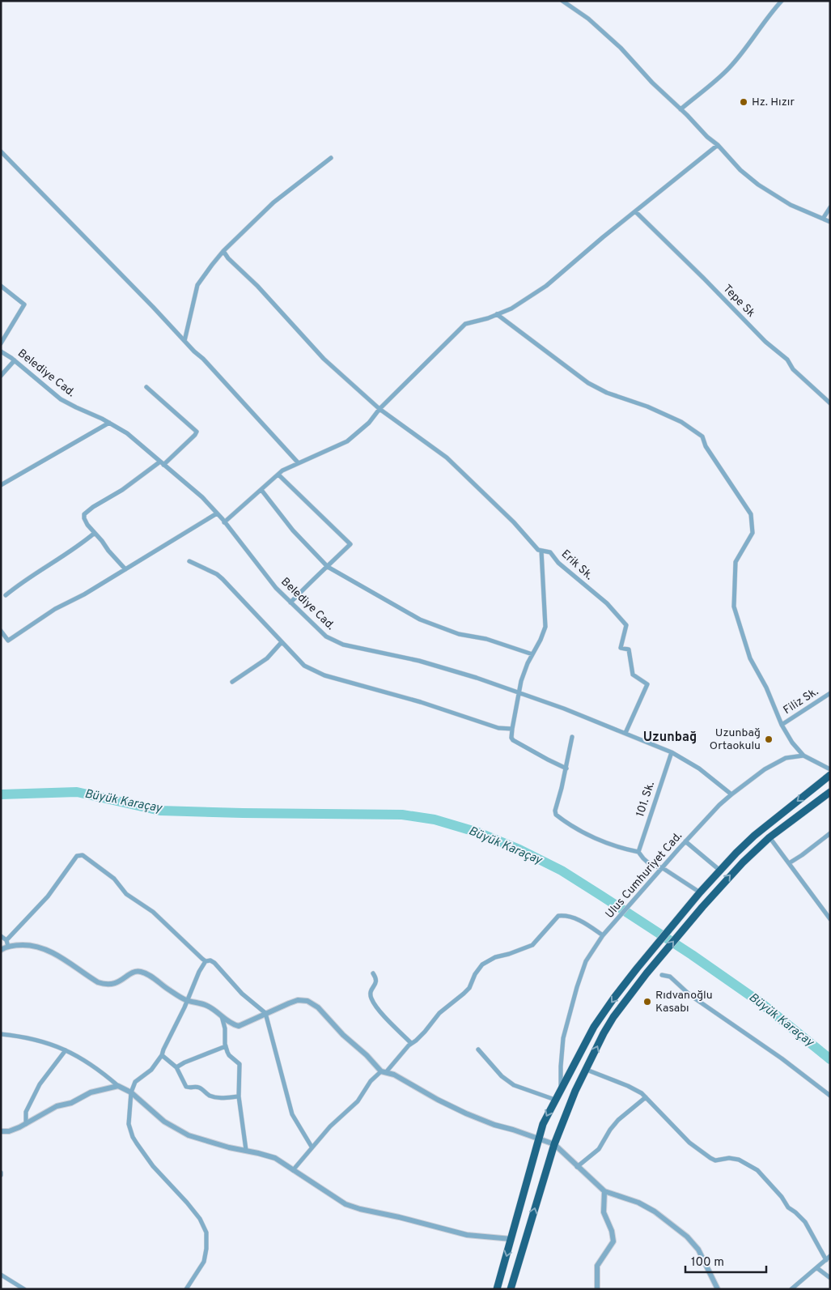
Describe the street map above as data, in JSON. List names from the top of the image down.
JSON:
{
  "streets": {
    "street": [
      "Tepe Sk",
      "Belediye Cad.",
      "Erik Sk.",
      "Filiz Sk.",
      "101. Sk.",
      "Ulus Cumhuriyet Cad."
    ]
  },
  "crossings": [
    ["Belediye Cad.", "Erik Sk."],
    ["Belediye Cad.", "101. Sk."],
    ["Belediye Cad.", "Ulus Cumhuriyet Cad."]
  ],
  "districts": ["Uzunbağ"],
  "water": ["Büyük Karaçay"],
  "places": ["Hz. Hızır", "Uzunbağ Ortaokulu", "Rıdvanoğlu Kasabı"],
  "scale_bar": "100 m"
}
